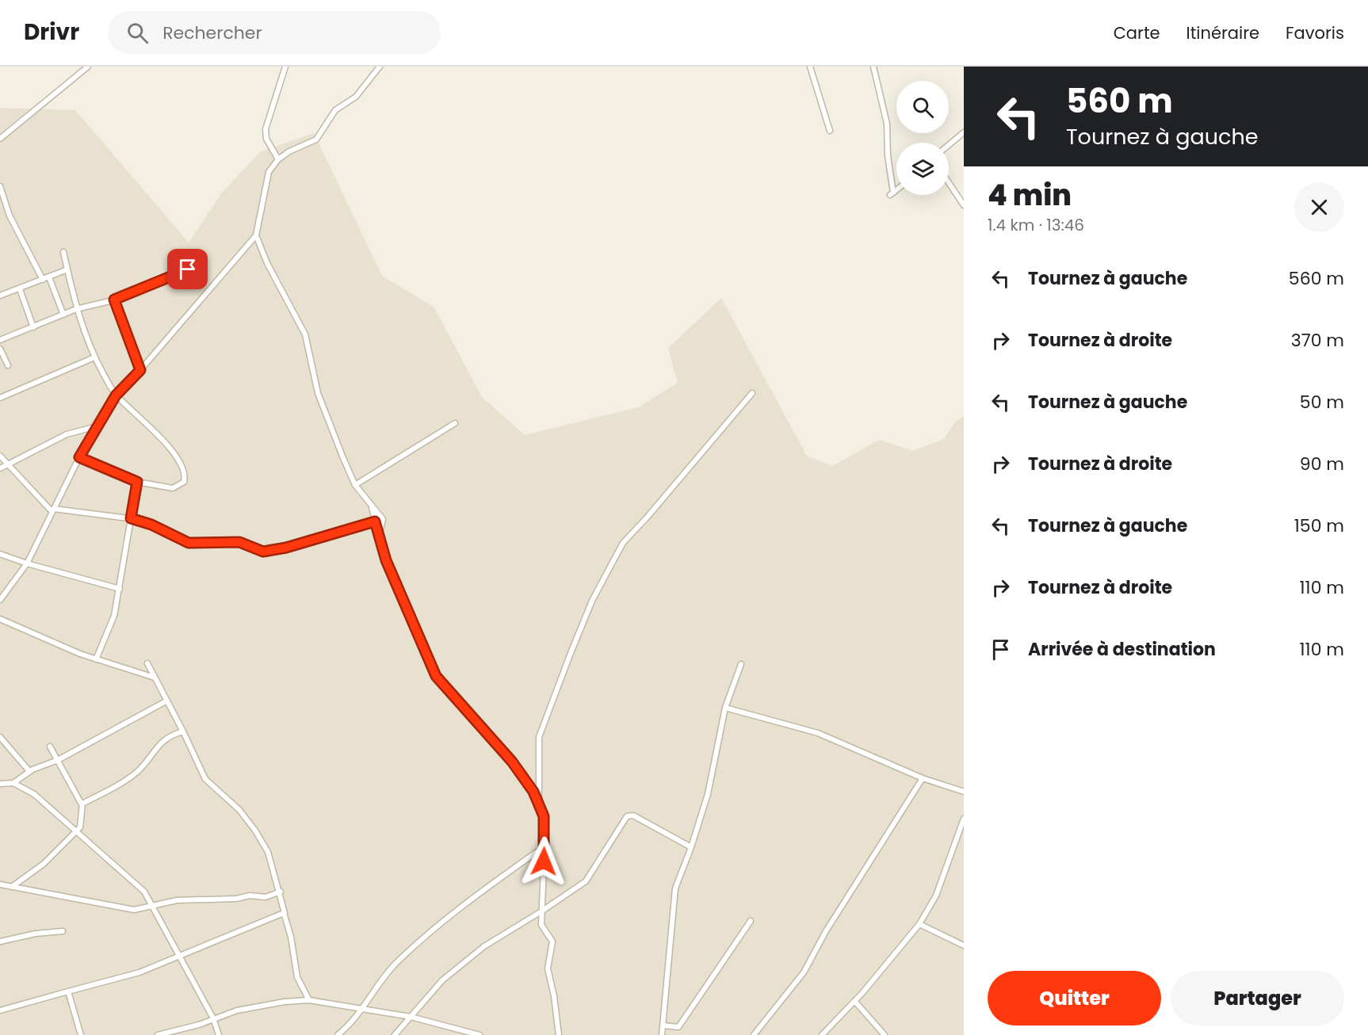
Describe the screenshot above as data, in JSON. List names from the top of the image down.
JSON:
{
  "page": {
    "header": "Drivr",
    "search": "Rechercher",
    "nav": ["Carte", "Itinéraire", "Favoris"],
    "turn": ["560 m", "Tournez à gauche"],
    "heading": ["4 min", "1.4 km · 13:46"],
    "list": [
      {
        "name": "Tournez à gauche",
        "value": "560 m"
      },
      {
        "name": "Tournez à droite",
        "value": "370 m"
      },
      {
        "name": "Tournez à gauche",
        "value": "50 m"
      },
      {
        "name": "Tournez à droite",
        "value": "90 m"
      },
      {
        "name": "Tournez à gauche",
        "value": "150 m"
      },
      {
        "name": "Tournez à droite",
        "value": "110 m"
      },
      {
        "name": "Arrivée à destination",
        "value": "110 m"
      }
    ],
    "buttons": ["Quitter", "Partager"]
  }
}
